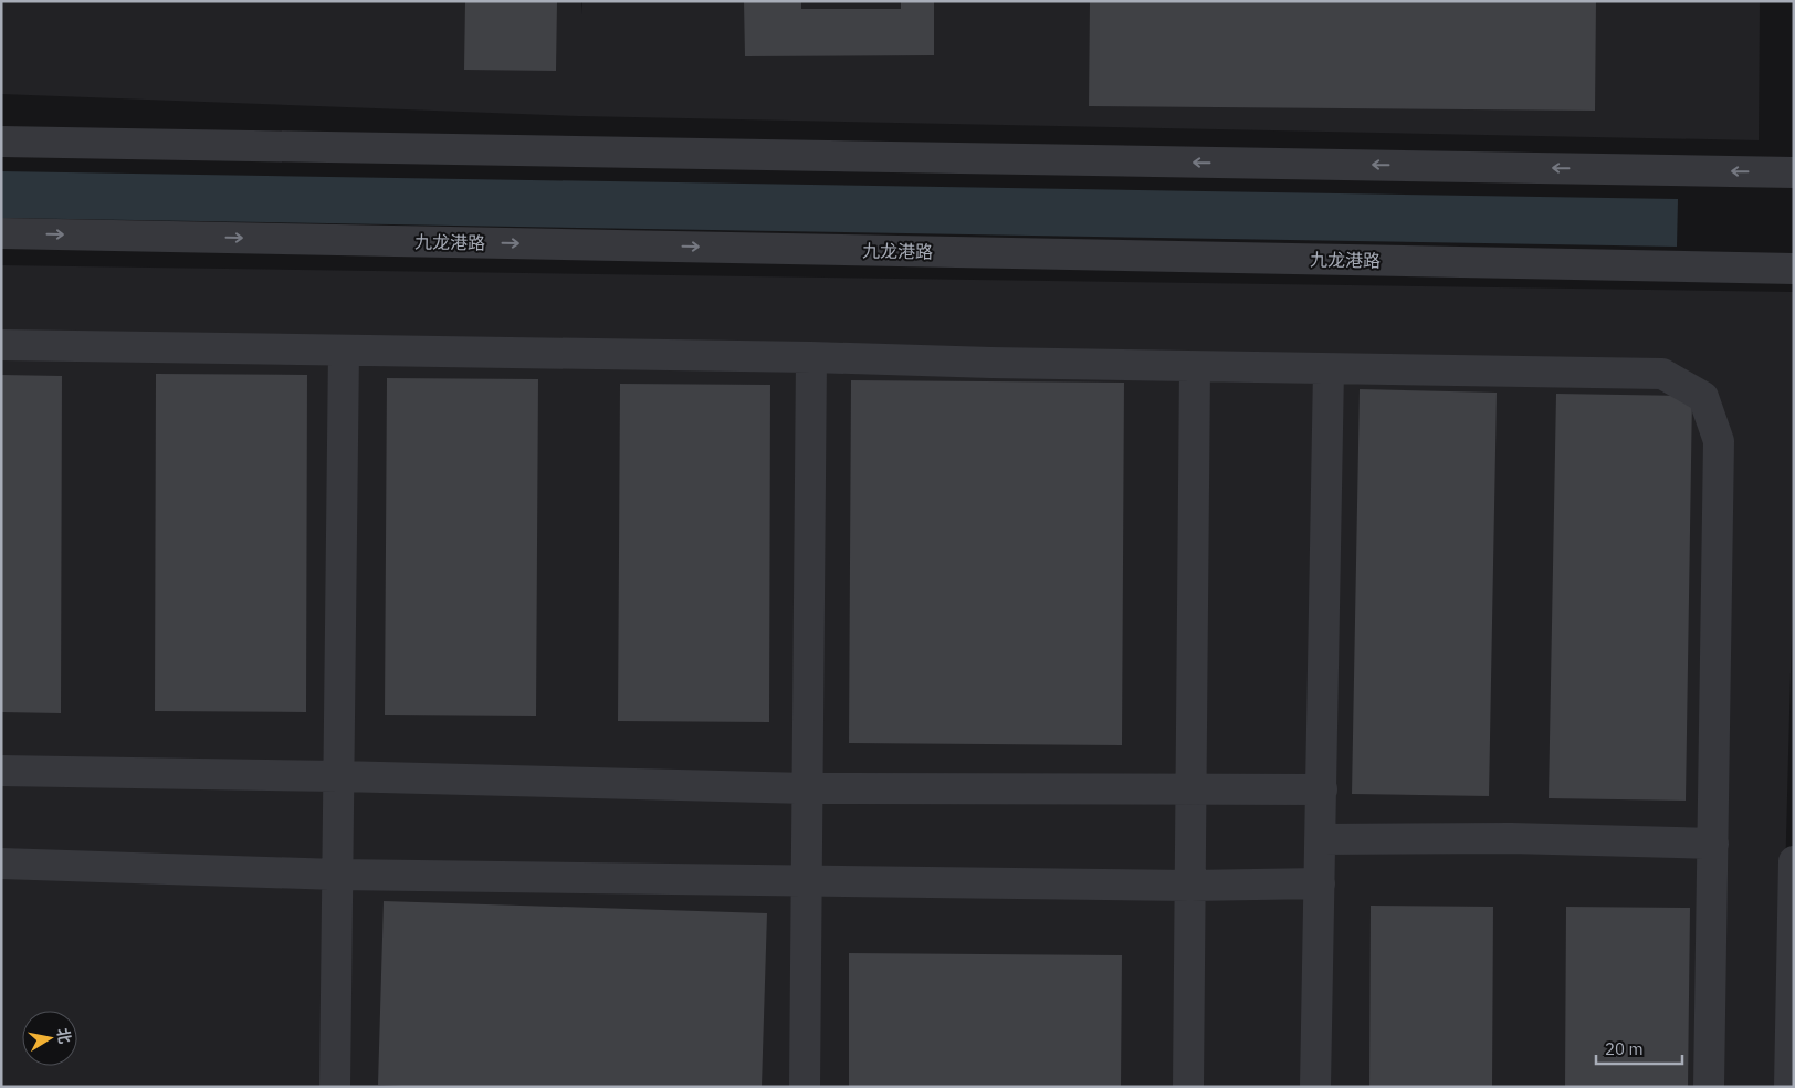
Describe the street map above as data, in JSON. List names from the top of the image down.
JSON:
{
  "streets": {
    "street": ["九龙港路"]
  },
  "scale_bar": "20 m",
  "north": "right"
}
